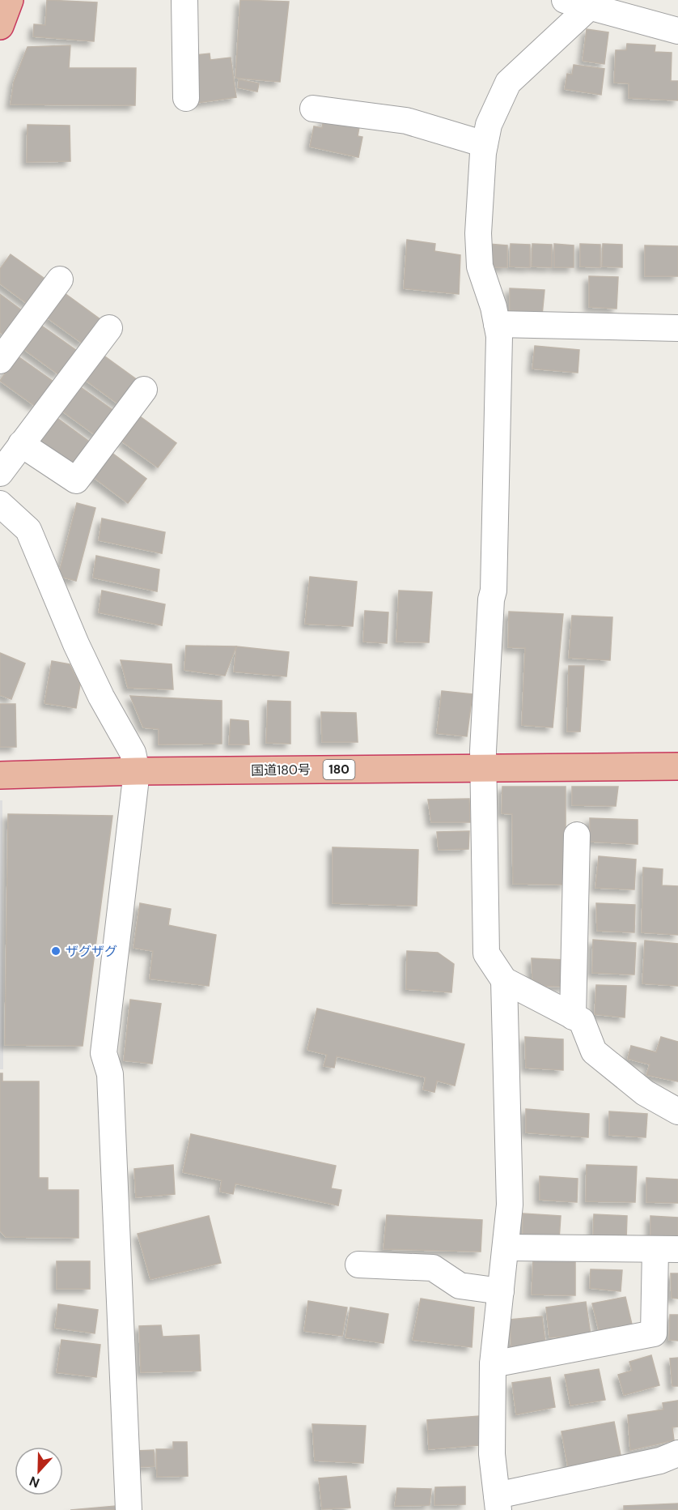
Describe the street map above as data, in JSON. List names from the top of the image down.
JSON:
{
  "streets": {
    "highway": ["国道180号", "180"]
  },
  "places": ["ザグザグ"],
  "north": "bottom"
}
